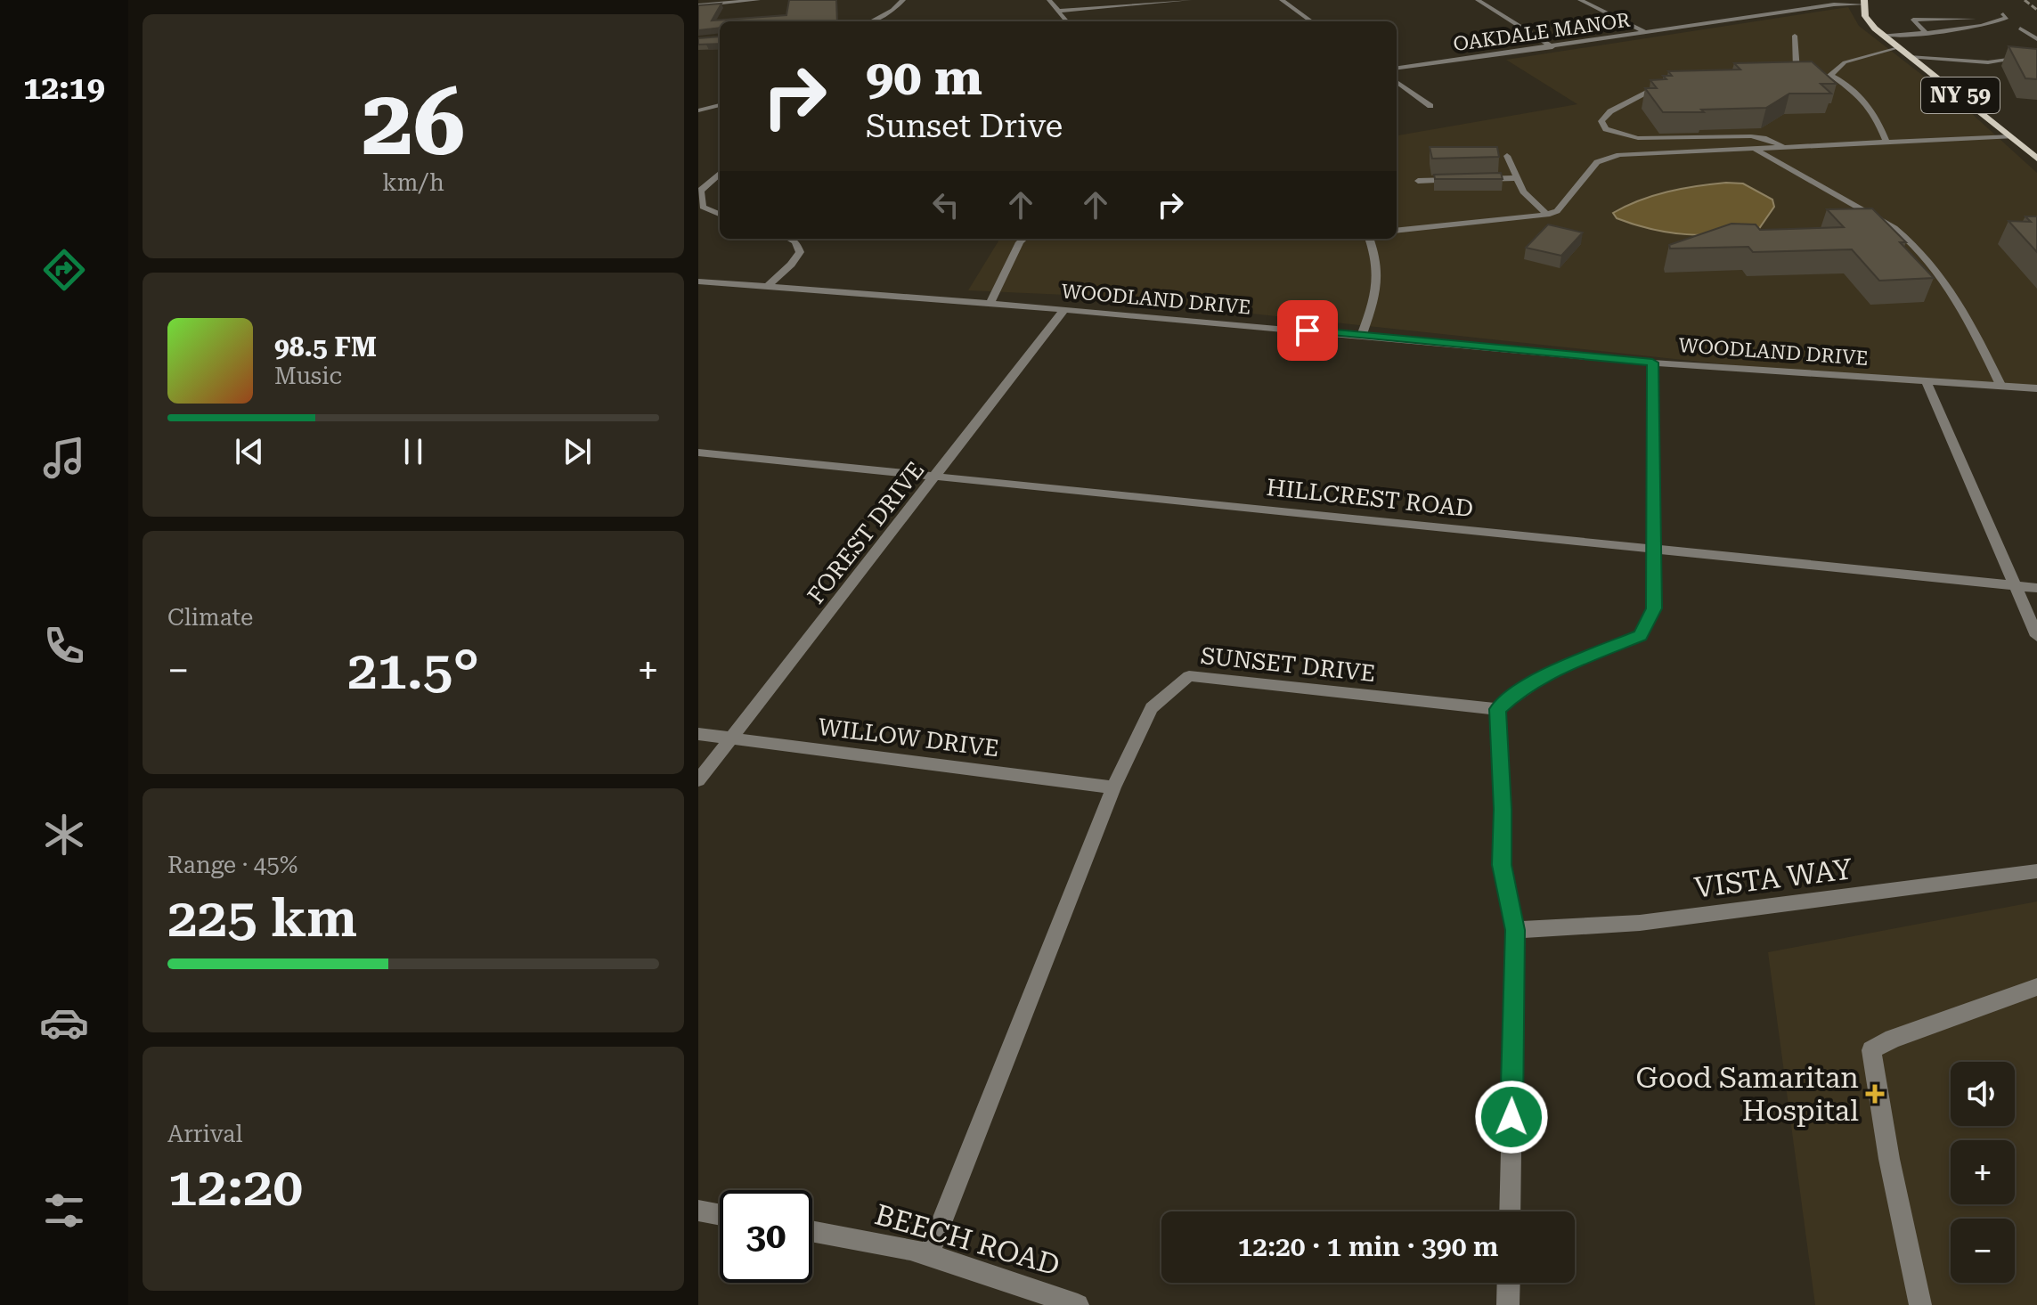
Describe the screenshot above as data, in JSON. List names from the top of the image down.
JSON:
{
  "streets": {
    "main road": ["NY 59"],
    "street": [
      "OAKDALE MANOR",
      "WOODLAND DRIVE",
      "HILLCREST ROAD",
      "FOREST DRIVE",
      "SUNSET DRIVE",
      "WILLOW DRIVE",
      "VISTA WAY",
      "BEECH ROAD"
    ]
  },
  "crossings": [
    ["OAKDALE MANOR", "NY 59"],
    ["WOODLAND DRIVE", "FOREST DRIVE"],
    ["HILLCREST ROAD", "FOREST DRIVE"],
    ["FOREST DRIVE", "WILLOW DRIVE"],
    ["SUNSET DRIVE", "WILLOW DRIVE"],
    ["SUNSET DRIVE", "BEECH ROAD"]
  ],
  "places": {
    "health": ["Good Samaritan Hospital"]
  },
  "page": {
    "tabs": "12:19",
    "tile": [
      ["26", "km/h"],
      "Climate",
      ["Range · 45%", "225 km"],
      ["Arrival", "12:20"]
    ],
    "turn": ["90 m", "Sunset Drive"],
    "song": ["98.5 FM", "Music"],
    "heat": ["−", "21.5°", "+"],
    "map_buttons": ["+", "−"],
    "limit": "30",
    "trip": "12:20 · 1 min · 390 m"
  }
}
